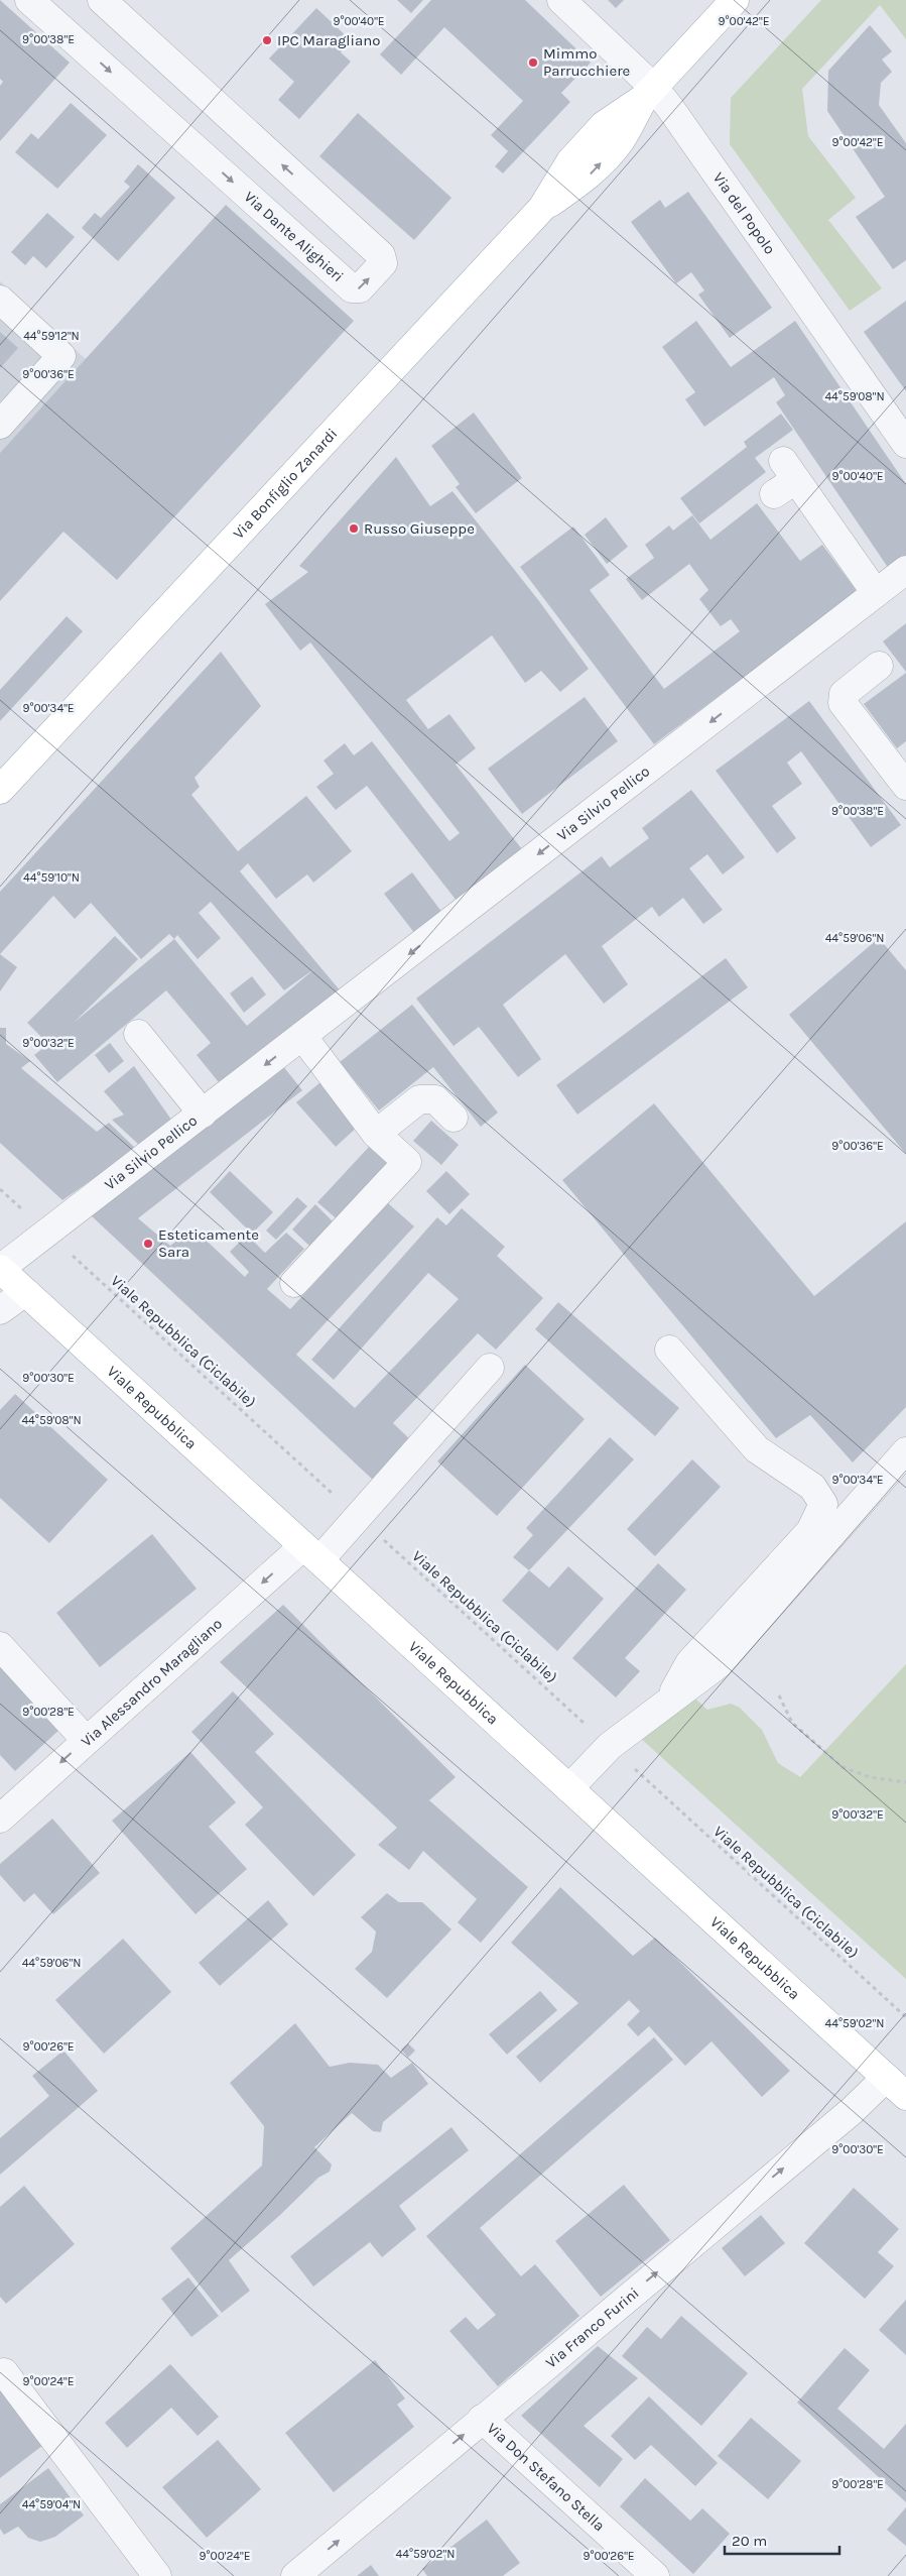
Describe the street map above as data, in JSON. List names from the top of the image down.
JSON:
{
  "streets": {
    "main road": ["Via Bonfiglio Zanardi", "Viale Repubblica"],
    "street": [
      "Via del Popolo",
      "Via Dante Alighieri",
      "Via Silvio Pellico",
      "Via Alessandro Maragliano",
      "Via Franco Furini",
      "Via Don Stefano Stella"
    ],
    "path": ["Viale Repubblica (Ciclabile)"]
  },
  "crossings": [
    ["Via del Popolo", "Via Bonfiglio Zanardi"],
    ["Via Silvio Pellico", "Viale Repubblica (Ciclabile)"],
    ["Via Silvio Pellico", "Viale Repubblica"],
    ["Viale Repubblica (Ciclabile)", "Via Alessandro Maragliano"],
    ["Viale Repubblica", "Via Alessandro Maragliano"],
    ["Viale Repubblica", "Via Franco Furini"],
    ["Via Franco Furini", "Via Don Stefano Stella"]
  ],
  "one_way": ["Via Silvio Pellico", "Via Alessandro Maragliano", "Via Franco Furini"],
  "places": [
    "IPC Maragliano",
    "Mimmo Parrucchiere",
    "Russo Giuseppe",
    "Esteticamente Sara"
  ],
  "scale_bar": "20 m",
  "coordinates": [
    "9°00'40\"E",
    "9°00'42\"E",
    "9°00'38\"E",
    "44°59'12\"N",
    "9°00'36\"E",
    "44°59'08\"N",
    "9°00'34\"E",
    "44°59'10\"N",
    "44°59'06\"N",
    "9°00'32\"E",
    "9°00'30\"E",
    "9°00'28\"E",
    "44°59'02\"N",
    "9°00'26\"E",
    "9°00'24\"E",
    "44°59'04\"N"
  ]
}
